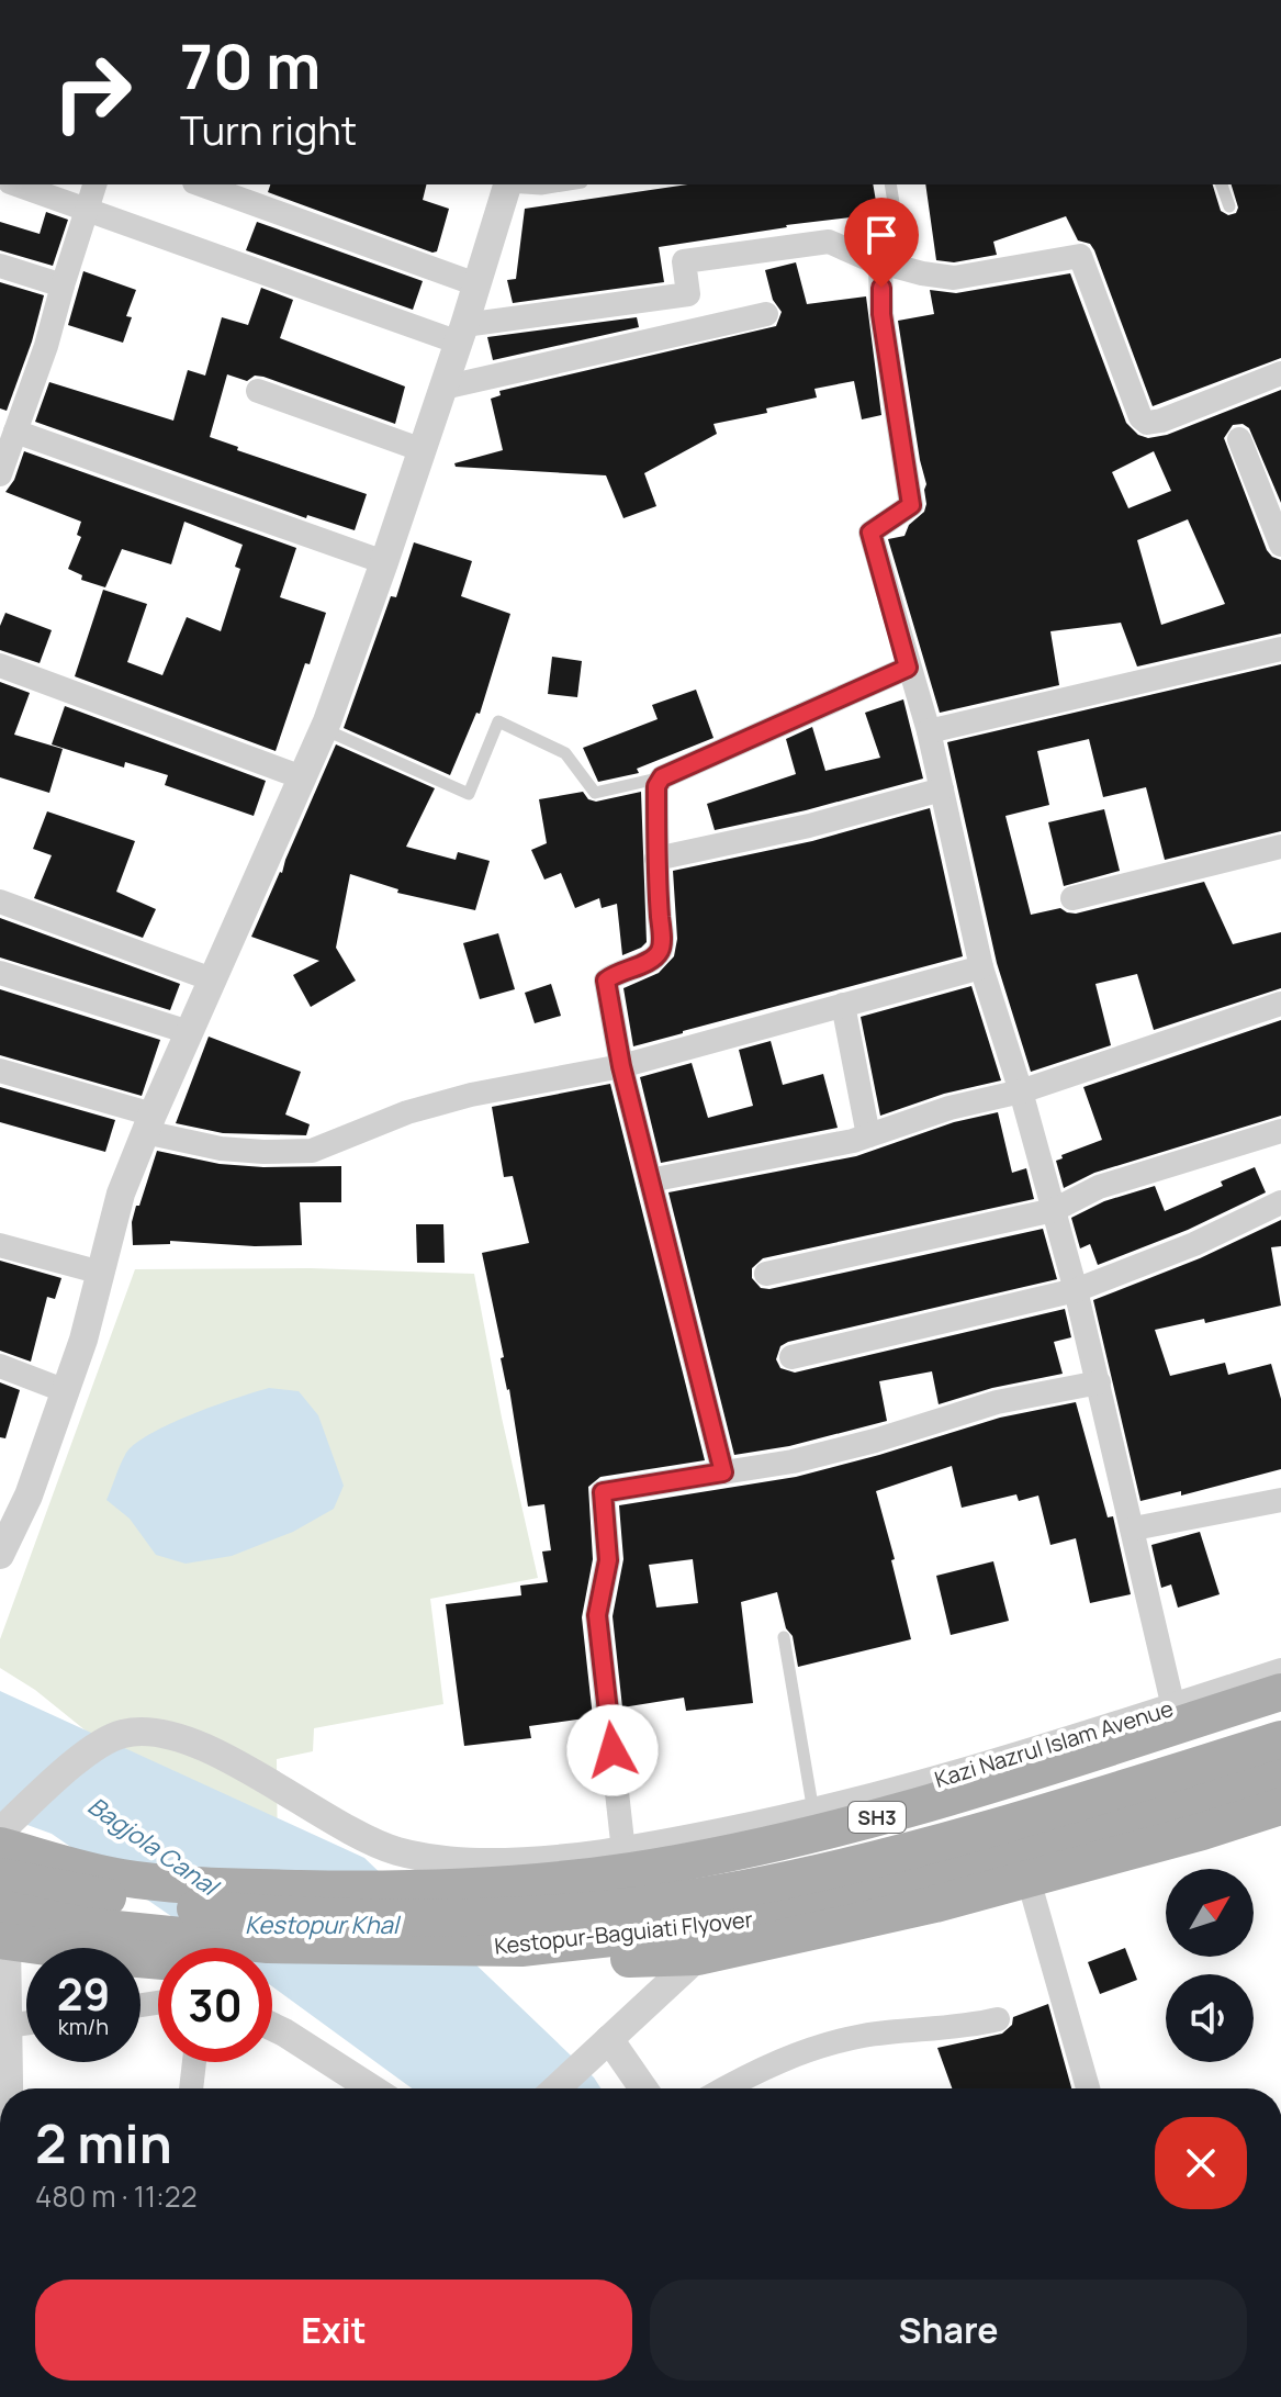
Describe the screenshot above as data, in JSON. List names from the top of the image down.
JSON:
{
  "streets": {
    "main road": ["Kazi Nazrul Islam Avenue", "SH3", "Kestopur-Baguiati Flyover"]
  },
  "water": ["Bagjola Canal", "Kestopur Khal"],
  "north": "top right",
  "page": {
    "turn": ["70 m", "Turn right"],
    "speed": "29 km/h",
    "limit": "30",
    "heading": ["2 min", "480 m · 11:22"],
    "buttons": ["Exit", "Share"]
  }
}
